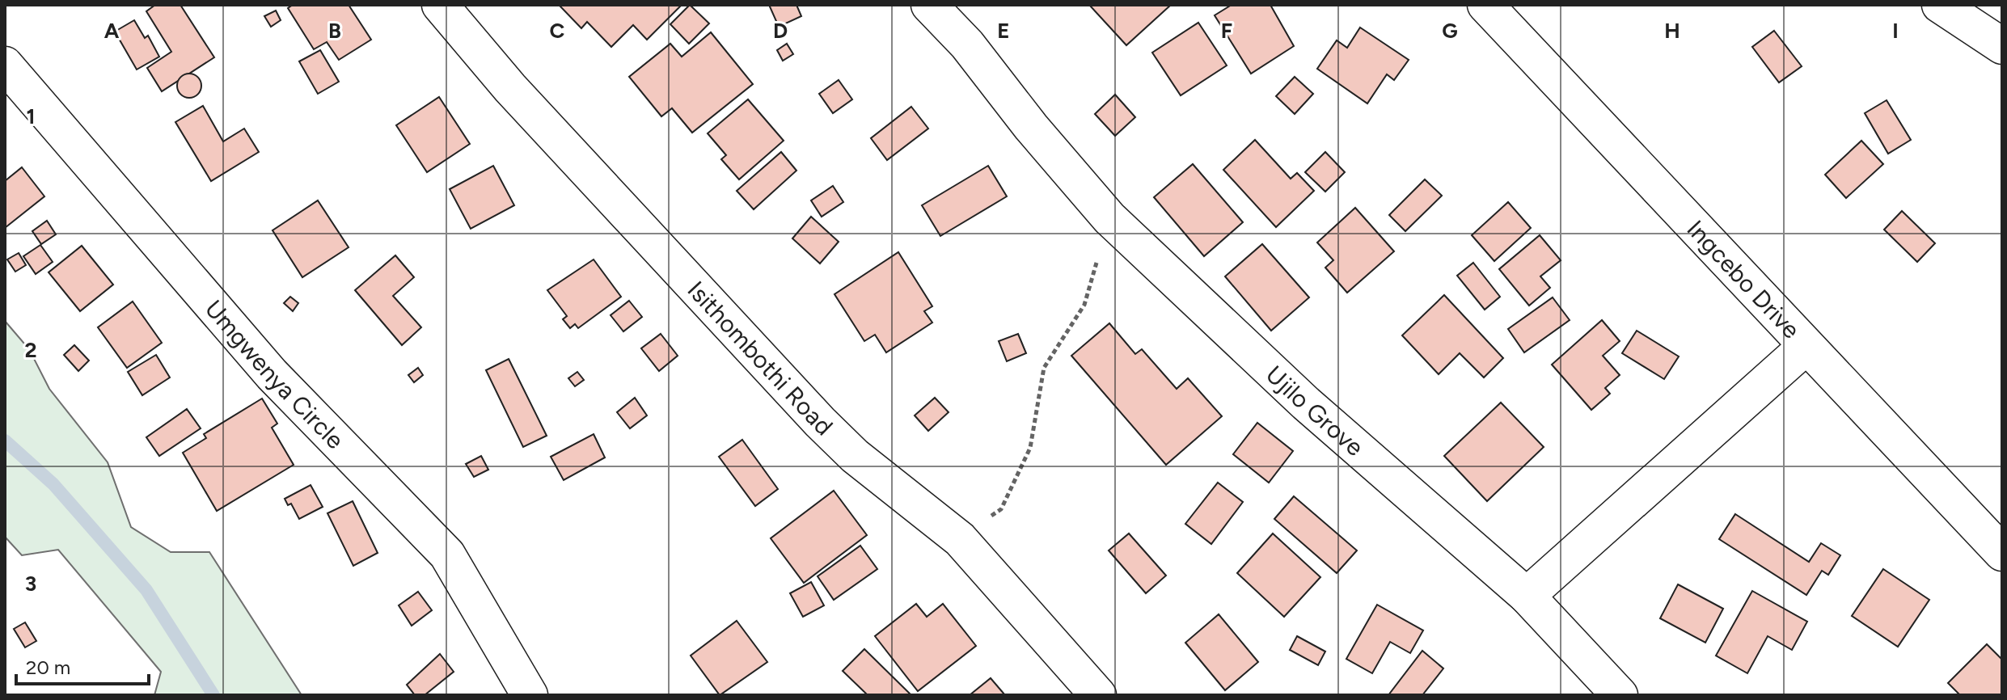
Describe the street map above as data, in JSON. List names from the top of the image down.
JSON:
{
  "streets": {
    "street": [
      "Ingcebo Drive",
      "Isithombothi Road",
      "Umgwenya Circle",
      "Ujilo Grove"
    ]
  },
  "scale_bar": "20 m",
  "grid": {
    "columns": [
      "A",
      "B",
      "C",
      "D",
      "E",
      "F",
      "G",
      "H",
      "I"
    ],
    "rows": ["1", "2", "3"]
  }
}
